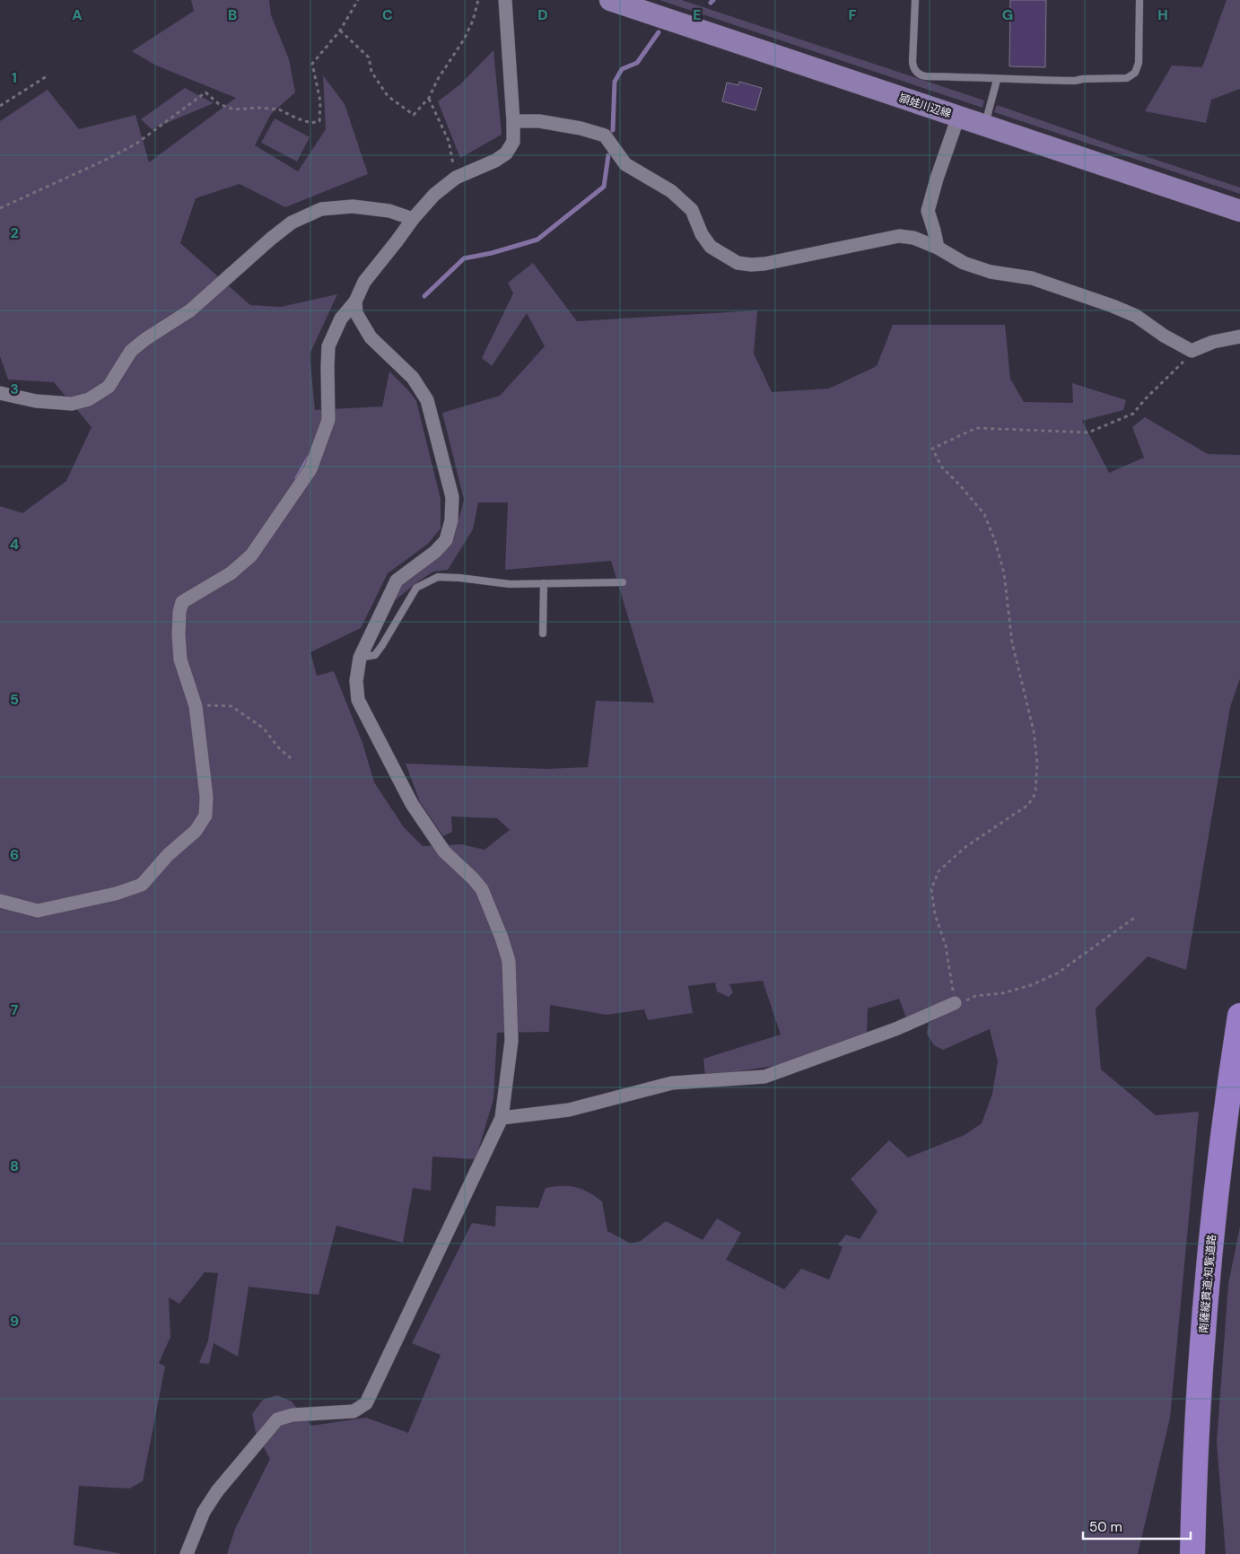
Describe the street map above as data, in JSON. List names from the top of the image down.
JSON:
{
  "streets": {
    "highway": ["南薩縦貫道;知覧道路"],
    "main road": ["頴娃川辺線"]
  },
  "scale_bar": "50 m",
  "grid": {
    "columns": [
      "A",
      "B",
      "C",
      "D",
      "E",
      "F",
      "G",
      "H"
    ],
    "rows": [
      "1",
      "2",
      "3",
      "4",
      "5",
      "6",
      "7",
      "8",
      "9"
    ]
  }
}
